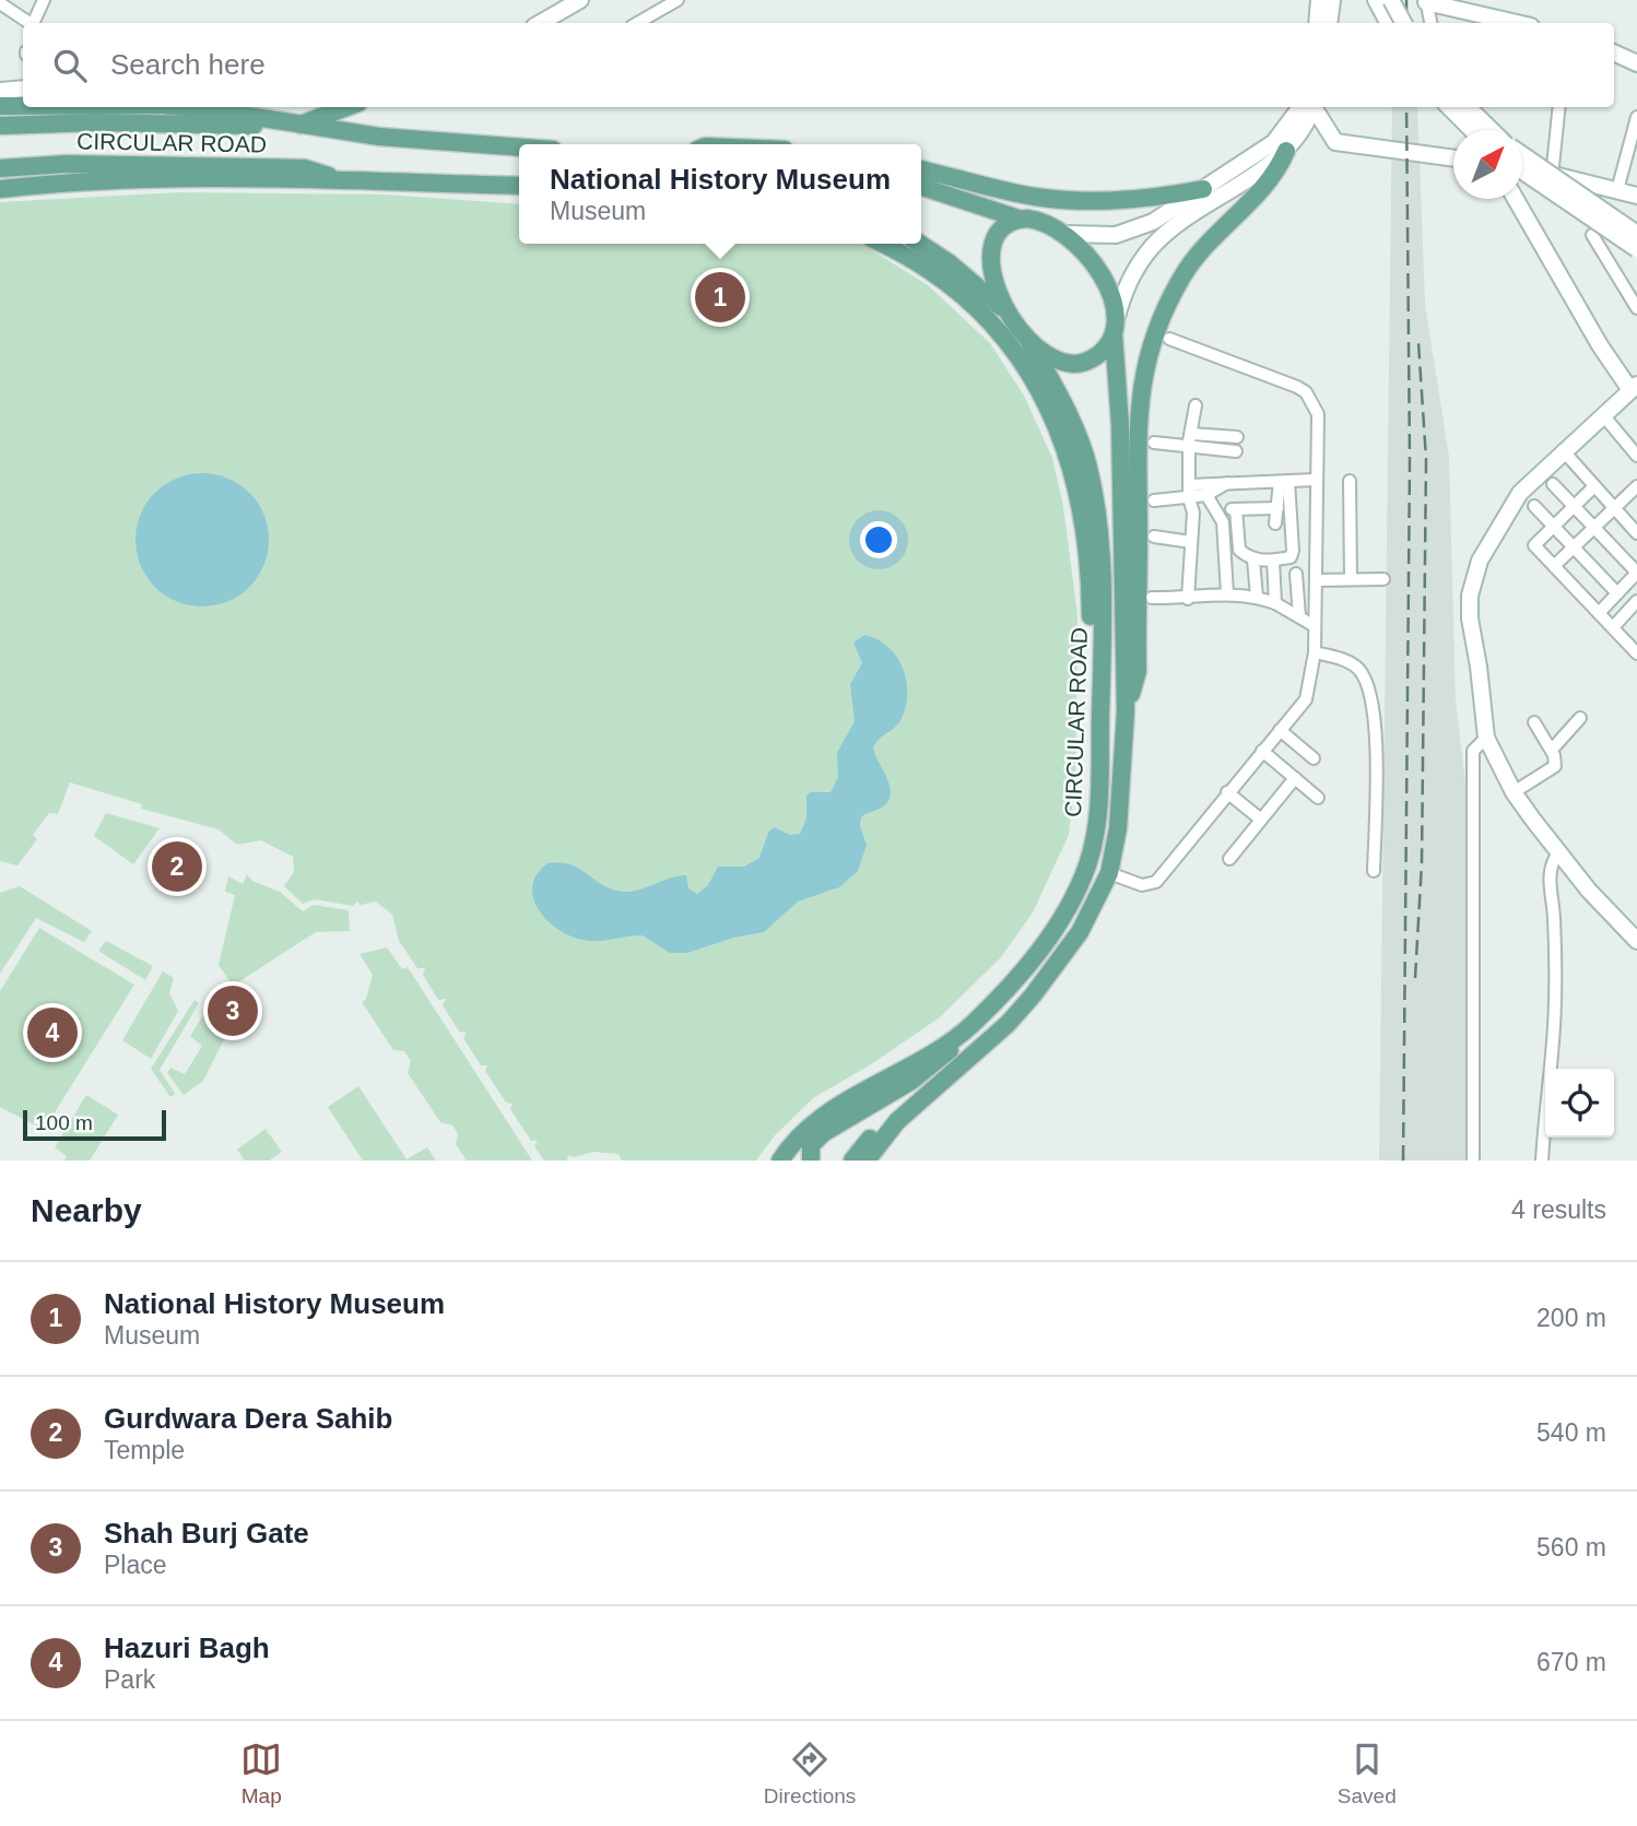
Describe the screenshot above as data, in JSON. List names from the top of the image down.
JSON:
{
  "streets": {
    "main road": ["CIRCULAR ROAD"]
  },
  "scale_bar": "100 m",
  "north": "top right",
  "page": {
    "search": "Search here",
    "popup": ["National History Museum", "Museum"],
    "pins": [
      "1",
      "2",
      "3",
      "4"
    ],
    "scale": "100 m",
    "heading": ["Nearby", "4 results"],
    "list": [
      {
        "mark": "1",
        "name": "National History Museum",
        "note": "Museum",
        "value": "200 m"
      },
      {
        "mark": "2",
        "name": "Gurdwara Dera Sahib",
        "note": "Temple",
        "value": "540 m"
      },
      {
        "mark": "3",
        "name": "Shah Burj Gate",
        "note": "Place",
        "value": "560 m"
      },
      {
        "mark": "4",
        "name": "Hazuri Bagh",
        "note": "Park",
        "value": "670 m"
      }
    ],
    "nav": ["Map", "Directions", "Saved"]
  }
}
